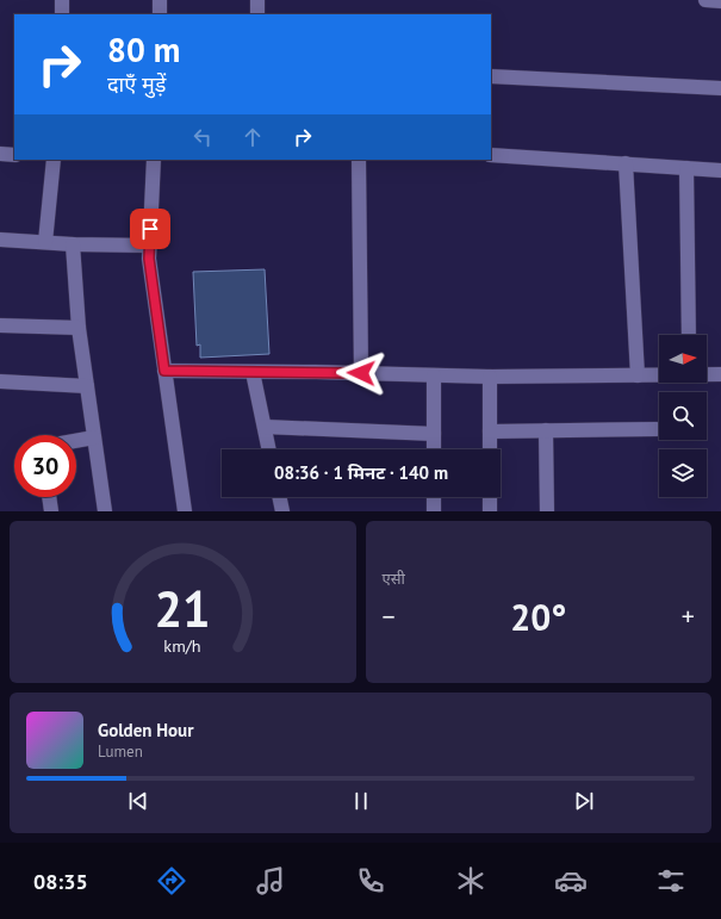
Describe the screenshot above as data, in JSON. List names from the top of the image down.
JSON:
{
  "north": "right",
  "page": {
    "turn": ["80 m", "दाएँ मुड़ें"],
    "limit": "30",
    "trip": "08:36 · 1 मिनट · 140 m",
    "tile": "एसी",
    "heat": ["−", "20°", "+"],
    "song": ["Golden Hour", "Lumen"],
    "tabs": "08:35",
    "gauge": ["21", "km/h"]
  }
}
